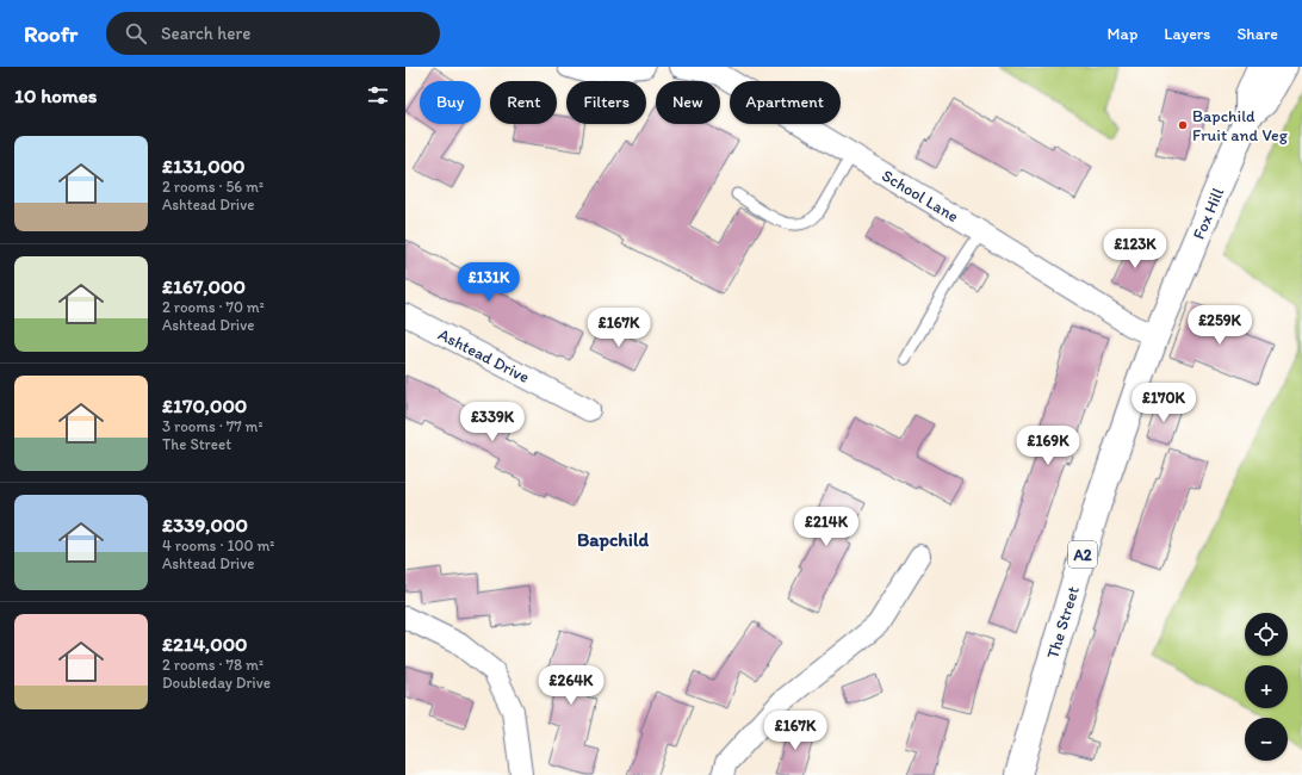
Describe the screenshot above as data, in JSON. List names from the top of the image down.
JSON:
{
  "streets": {
    "main road": ["Fox Hill", "A2", "The Street"],
    "street": ["School Lane", "Ashtead Drive"]
  },
  "crossings": [
    ["School Lane", "Fox Hill"],
    ["School Lane", "The Street"],
    ["Fox Hill", "The Street"]
  ],
  "districts": ["Bapchild"],
  "places": ["Bapchild Fruit and Veg"],
  "page": {
    "header": "Roofr",
    "search": "Search here",
    "nav": ["Map", "Layers", "Share"],
    "heading": "10 homes",
    "chip": [
      "Buy",
      "Rent",
      "Filters",
      "New",
      "Apartment"
    ],
    "list": [
      {
        "name": "£131,000",
        "note": "2 rooms · 56 m² · Ashtead Drive"
      },
      {
        "name": "£167,000",
        "note": "2 rooms · 70 m² · Ashtead Drive"
      },
      {
        "name": "£170,000",
        "note": "3 rooms · 77 m² · The Street"
      },
      {
        "name": "£339,000",
        "note": "4 rooms · 100 m² · Ashtead Drive"
      },
      {
        "name": "£214,000",
        "note": "2 rooms · 78 m² · Doubleday Drive"
      }
    ],
    "price": [
      "£123K",
      "£131K",
      "£259K",
      "£167K",
      "£170K",
      "£339K",
      "£169K",
      "£214K",
      "£264K",
      "£167K"
    ],
    "map_buttons": ["+", "−"]
  }
}
